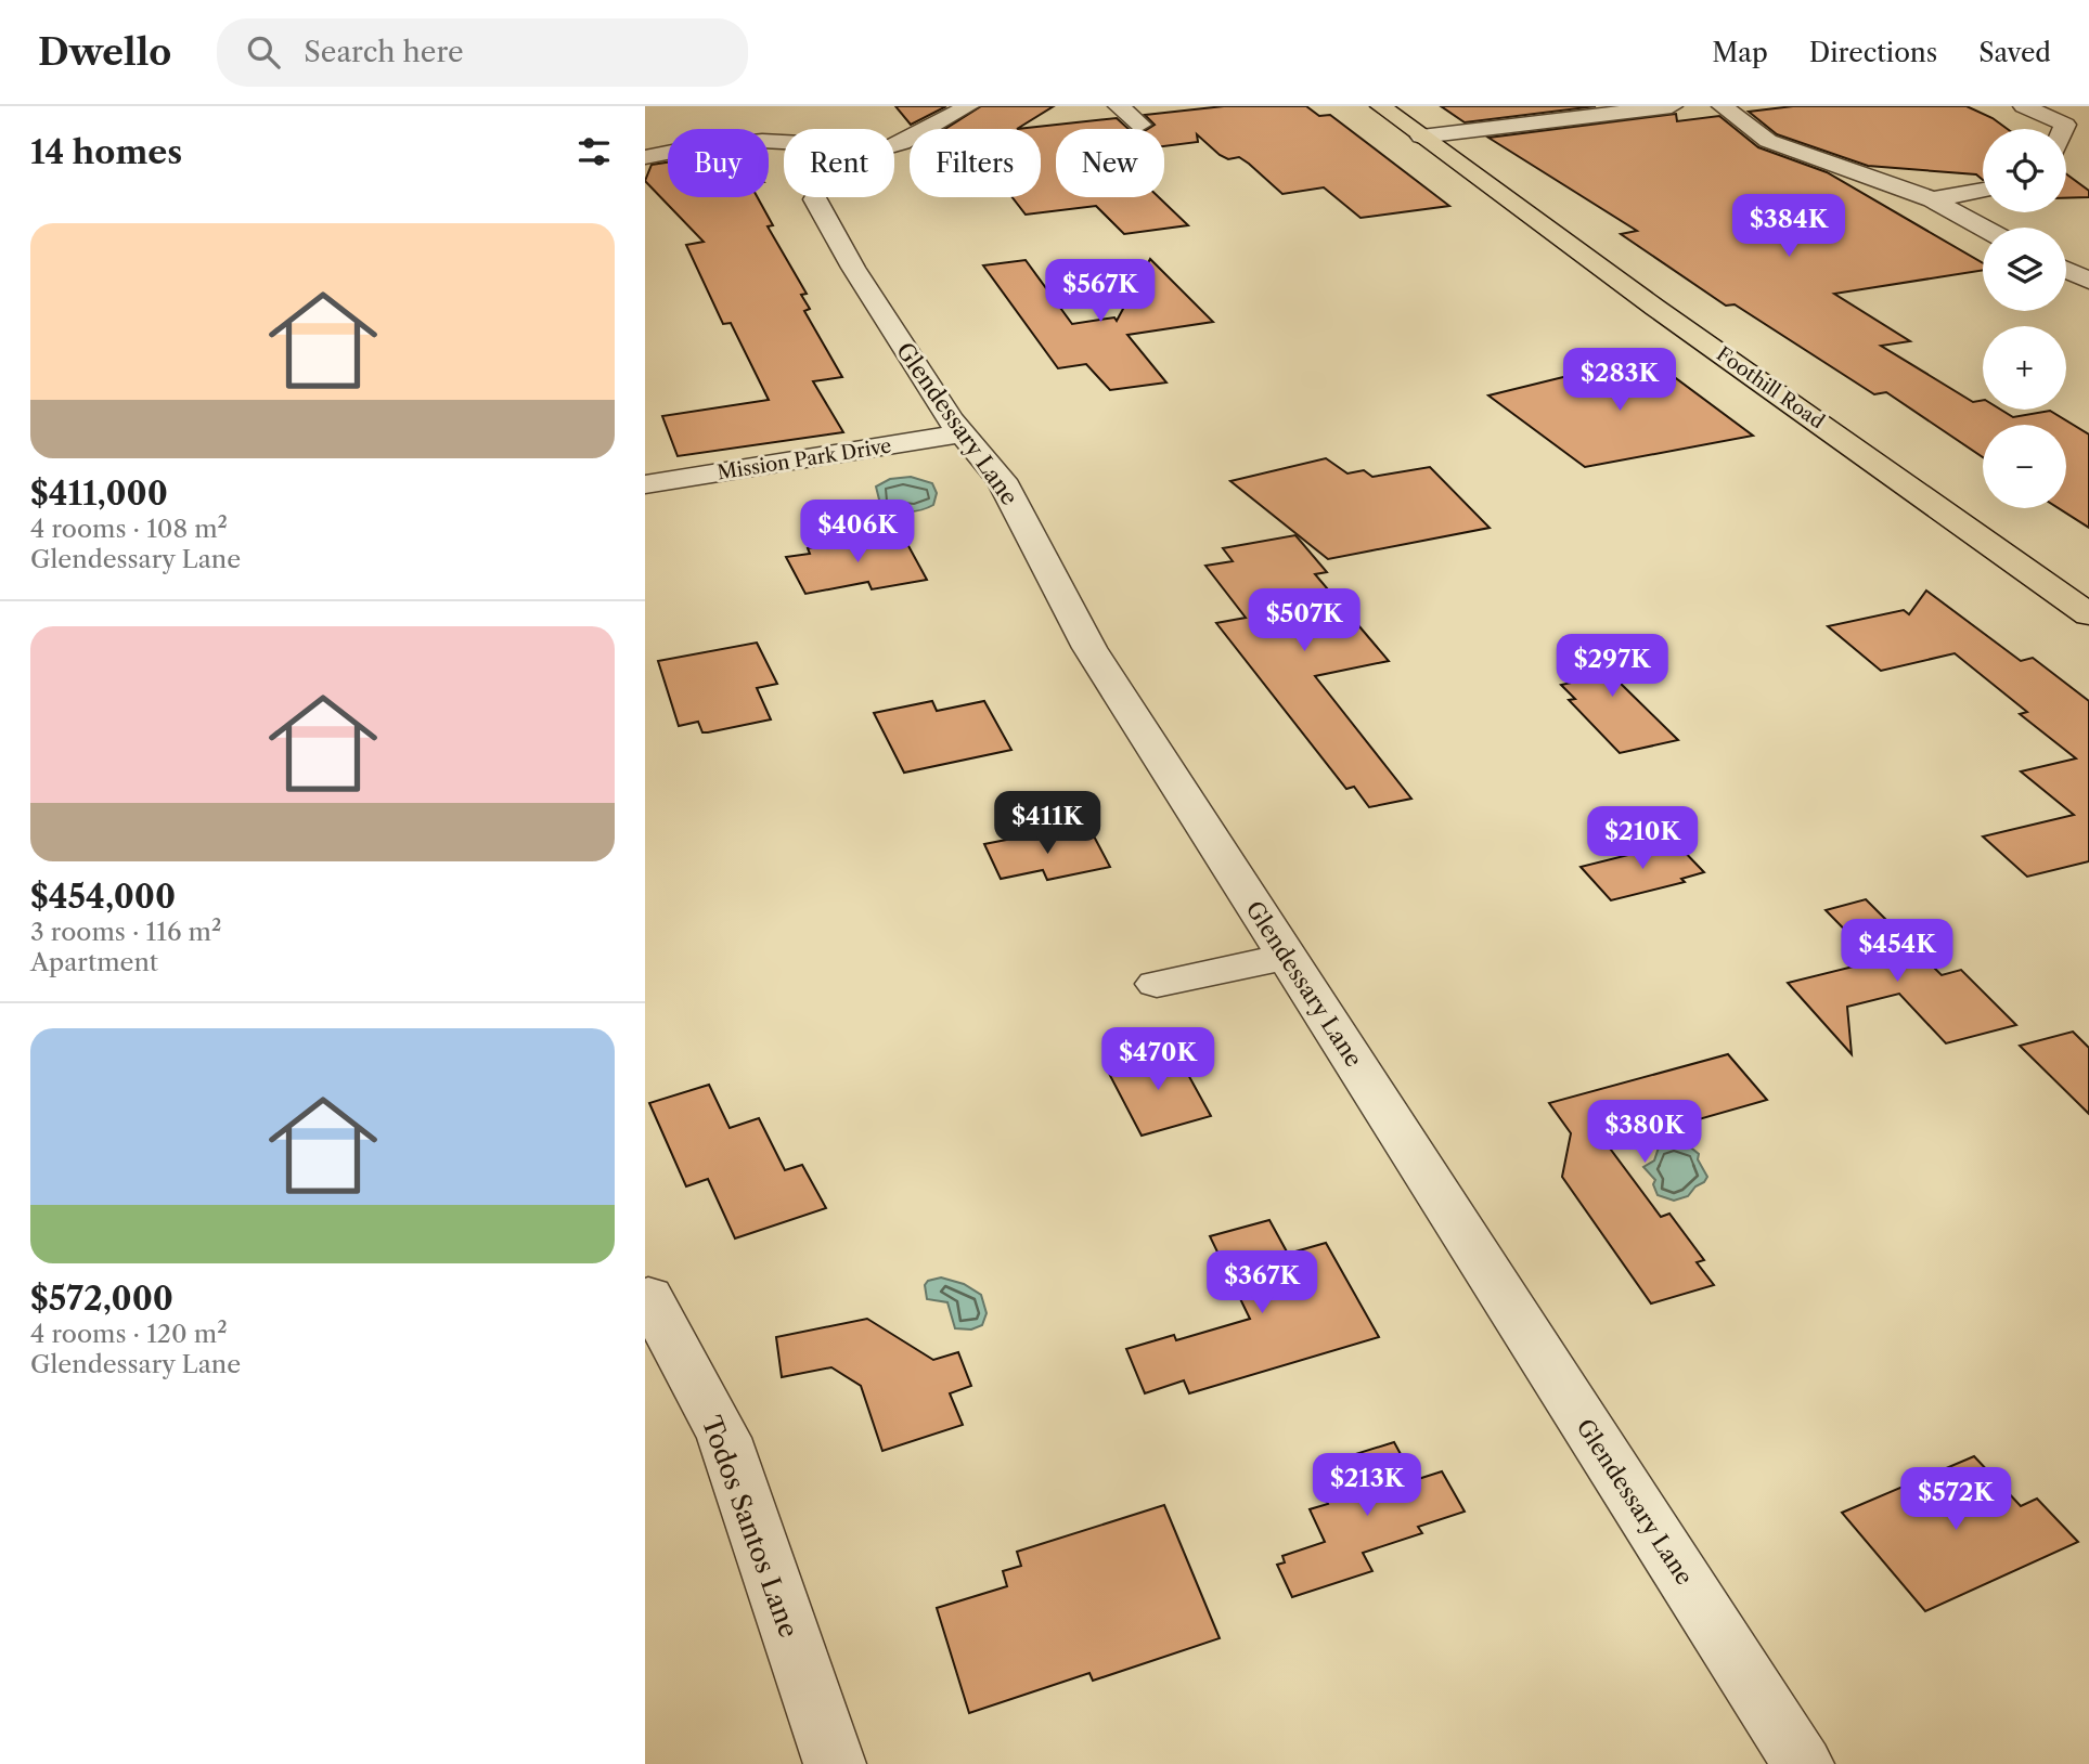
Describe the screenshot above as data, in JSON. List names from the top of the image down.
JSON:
{
  "streets": {
    "main road": ["Foothill Road"],
    "street": ["Glendessary Lane", "Mission Park Drive", "Todos Santos Lane"]
  },
  "crossings": [
    ["Glendessary Lane", "Mission Park Drive"]
  ],
  "page": {
    "header": "Dwello",
    "search": "Search here",
    "nav": ["Map", "Directions", "Saved"],
    "heading": "14 homes",
    "map_buttons": ["+", "−"],
    "chip": [
      "Buy",
      "Rent",
      "Filters",
      "New"
    ],
    "price": [
      "$384K",
      "$567K",
      "$283K",
      "$406K",
      "$507K",
      "$297K",
      "$411K",
      "$210K",
      "$454K",
      "$470K",
      "$380K",
      "$367K",
      "$213K",
      "$572K"
    ],
    "list": [
      {
        "name": "$411,000",
        "note": "4 rooms · 108 m² · Glendessary Lane"
      },
      {
        "name": "$454,000",
        "note": "3 rooms · 116 m² · Apartment"
      },
      {
        "name": "$572,000",
        "note": "4 rooms · 120 m² · Glendessary Lane"
      }
    ]
  }
}
